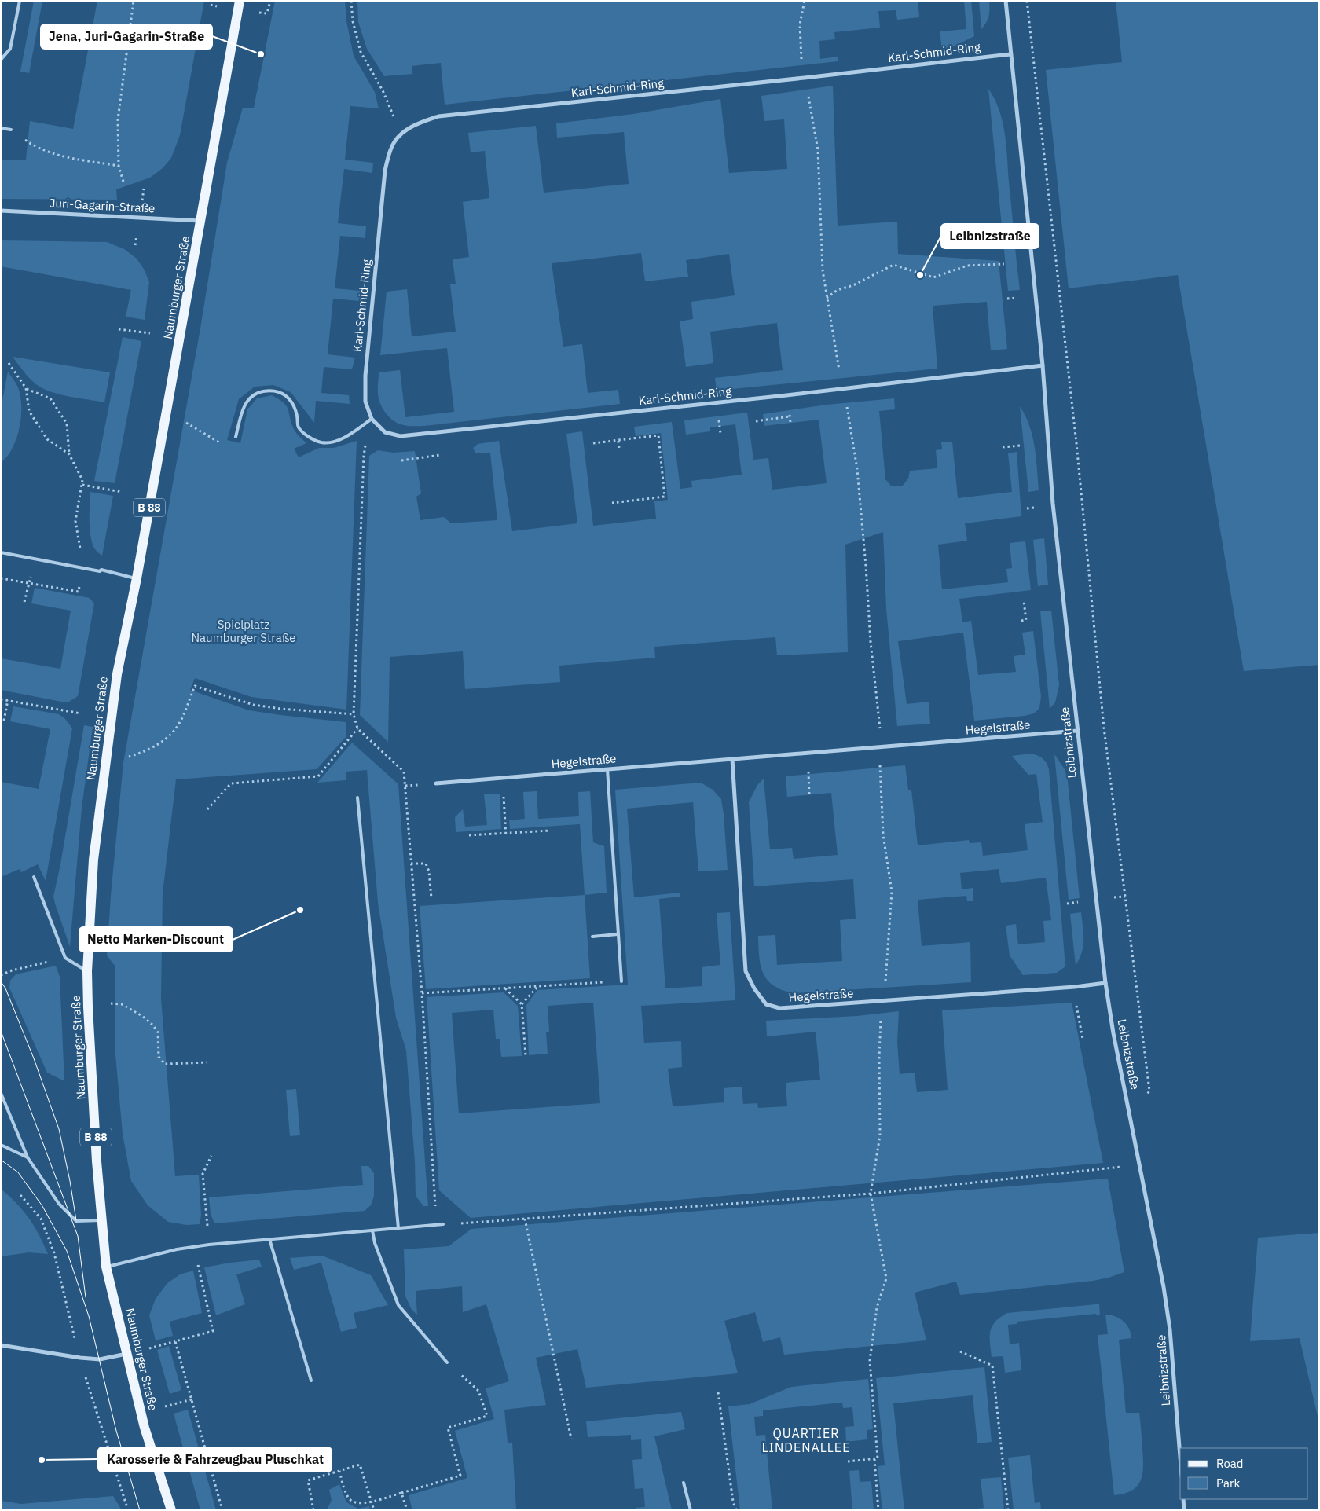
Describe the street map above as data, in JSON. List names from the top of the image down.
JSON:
{
  "streets": {
    "main road": ["Naumburger Straße", "B 88"],
    "street": [
      "Karl-Schmid-Ring",
      "Juri-Gagarin-Straße",
      "Hegelstraße",
      "Leibnizstraße"
    ]
  },
  "crossings": [
    ["Karl-Schmid-Ring", "Leibnizstraße"],
    ["Juri-Gagarin-Straße", "Naumburger Straße"],
    ["Hegelstraße", "Leibnizstraße"]
  ],
  "districts": ["QUARTIER LINDENALLEE"],
  "parks": ["Spielplatz Naumburger Straße"],
  "places": [
    "Jena, Juri-Gagarin-Straße",
    "Leibnizstraße",
    "Netto Marken-Discount",
    "Karosserie & Fahrzeugbau Pluschkat"
  ],
  "legend": ["Road", "Park"]
}
